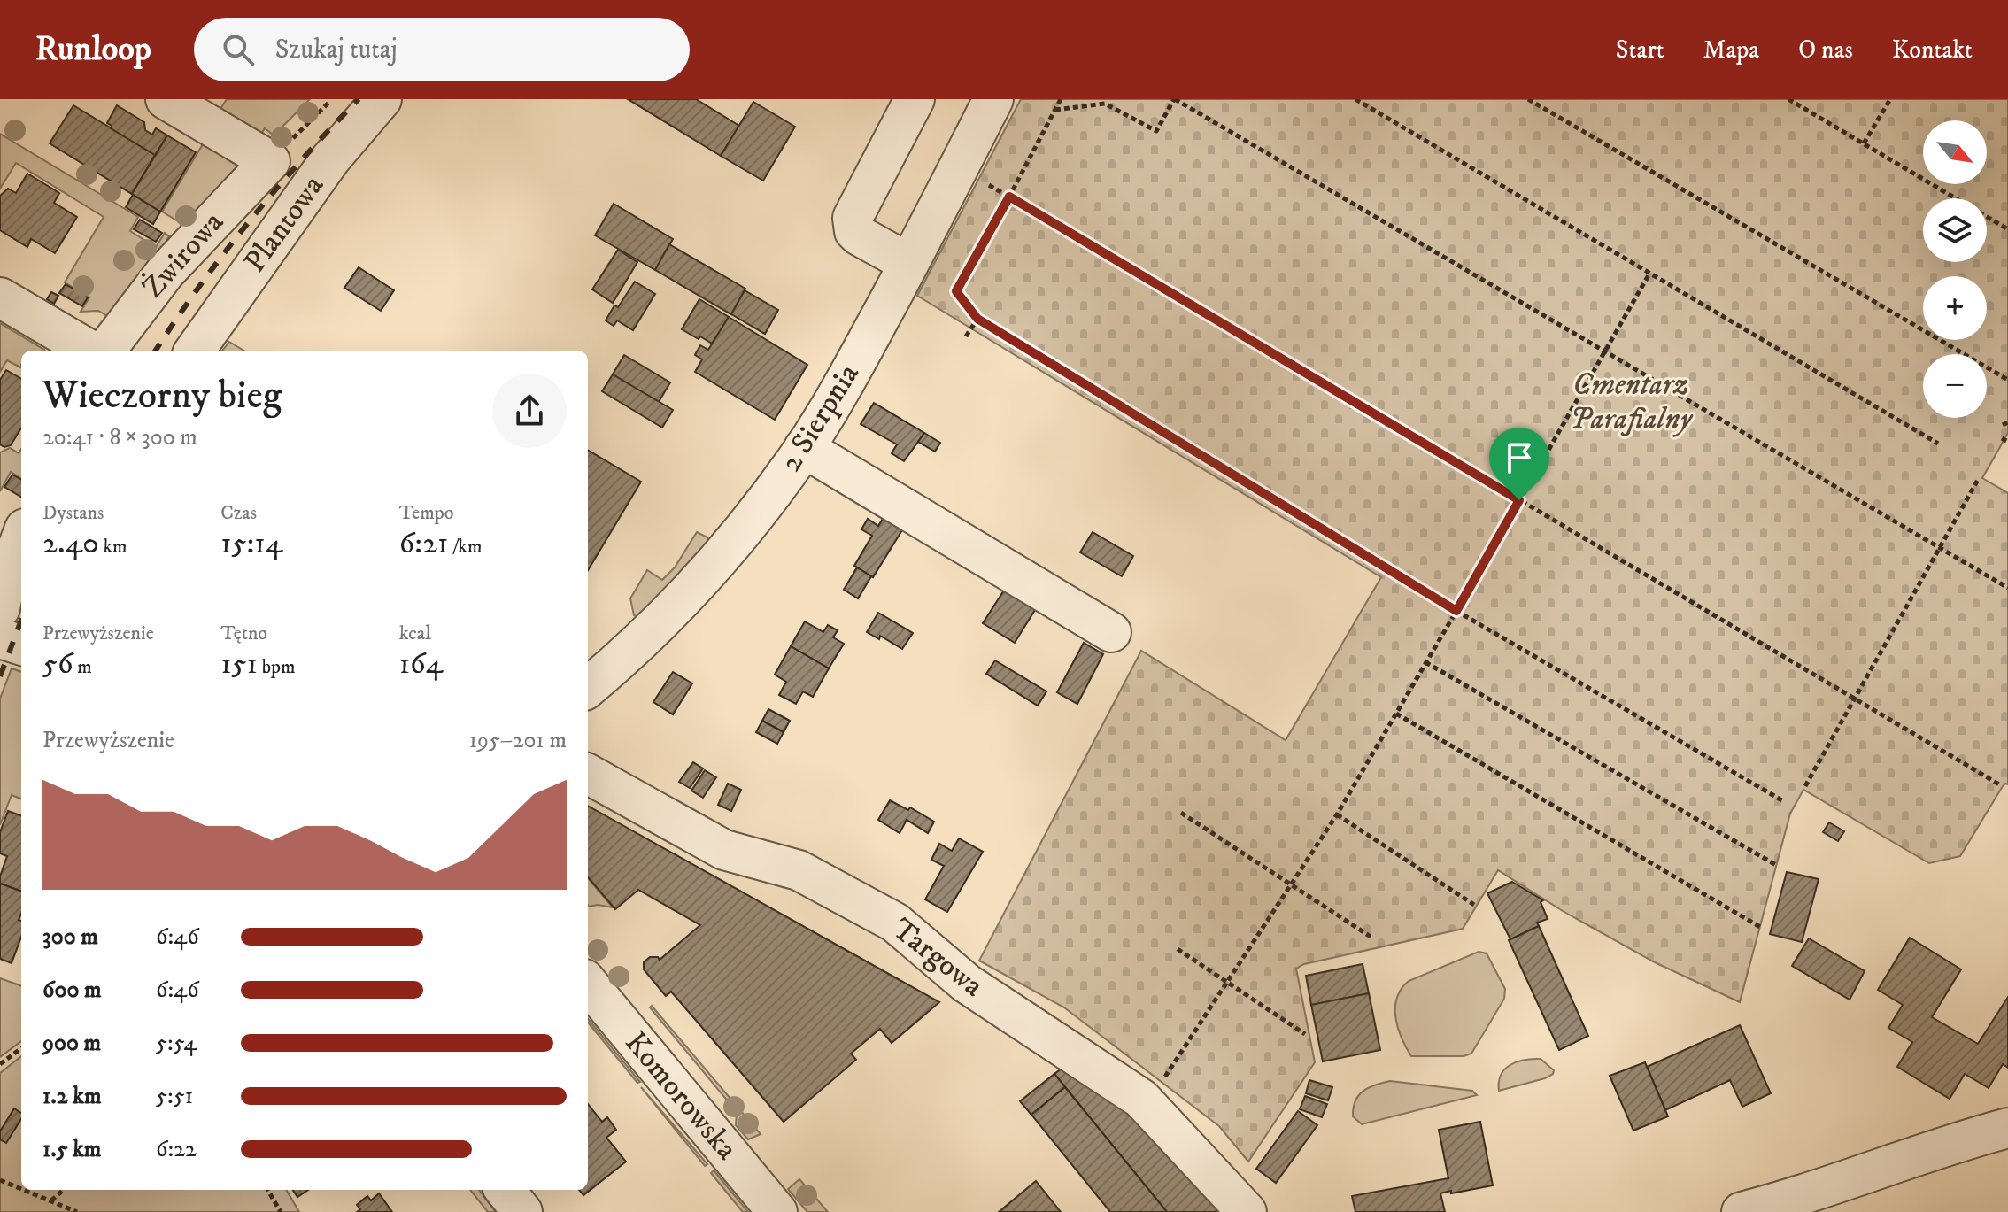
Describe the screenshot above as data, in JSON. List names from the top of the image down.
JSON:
{
  "streets": {
    "street": [
      "Plantowa",
      "Żwirowa",
      "2 Sierpnia",
      "Targowa",
      "Komorowska"
    ]
  },
  "parks": ["Cmentarz Parafialny"],
  "north": "bottom right",
  "page": {
    "header": "Runloop",
    "search": "Szukaj tutaj",
    "nav": [
      "Start",
      "Mapa",
      "O nas",
      "Kontakt"
    ],
    "map_buttons": ["+", "−"],
    "heading": ["Wieczorny bieg", "20:41 · 8 × 300 m"],
    "stats": [
      ["Dystans", "2.40 km"],
      ["Czas", "15:14"],
      ["Tempo", "6:21 /km"],
      ["Przewyższenie", "56 m"],
      ["Tętno", "151 bpm"],
      ["kcal", "164"]
    ],
    "chart": ["Przewyższenie", "195–201 m"],
    "list": [
      {
        "name": "300 m",
        "note": "6:46"
      },
      {
        "name": "600 m",
        "note": "6:46"
      },
      {
        "name": "900 m",
        "note": "5:54"
      },
      {
        "name": "1.2 km",
        "note": "5:51"
      },
      {
        "name": "1.5 km",
        "note": "6:22"
      }
    ]
  }
}
